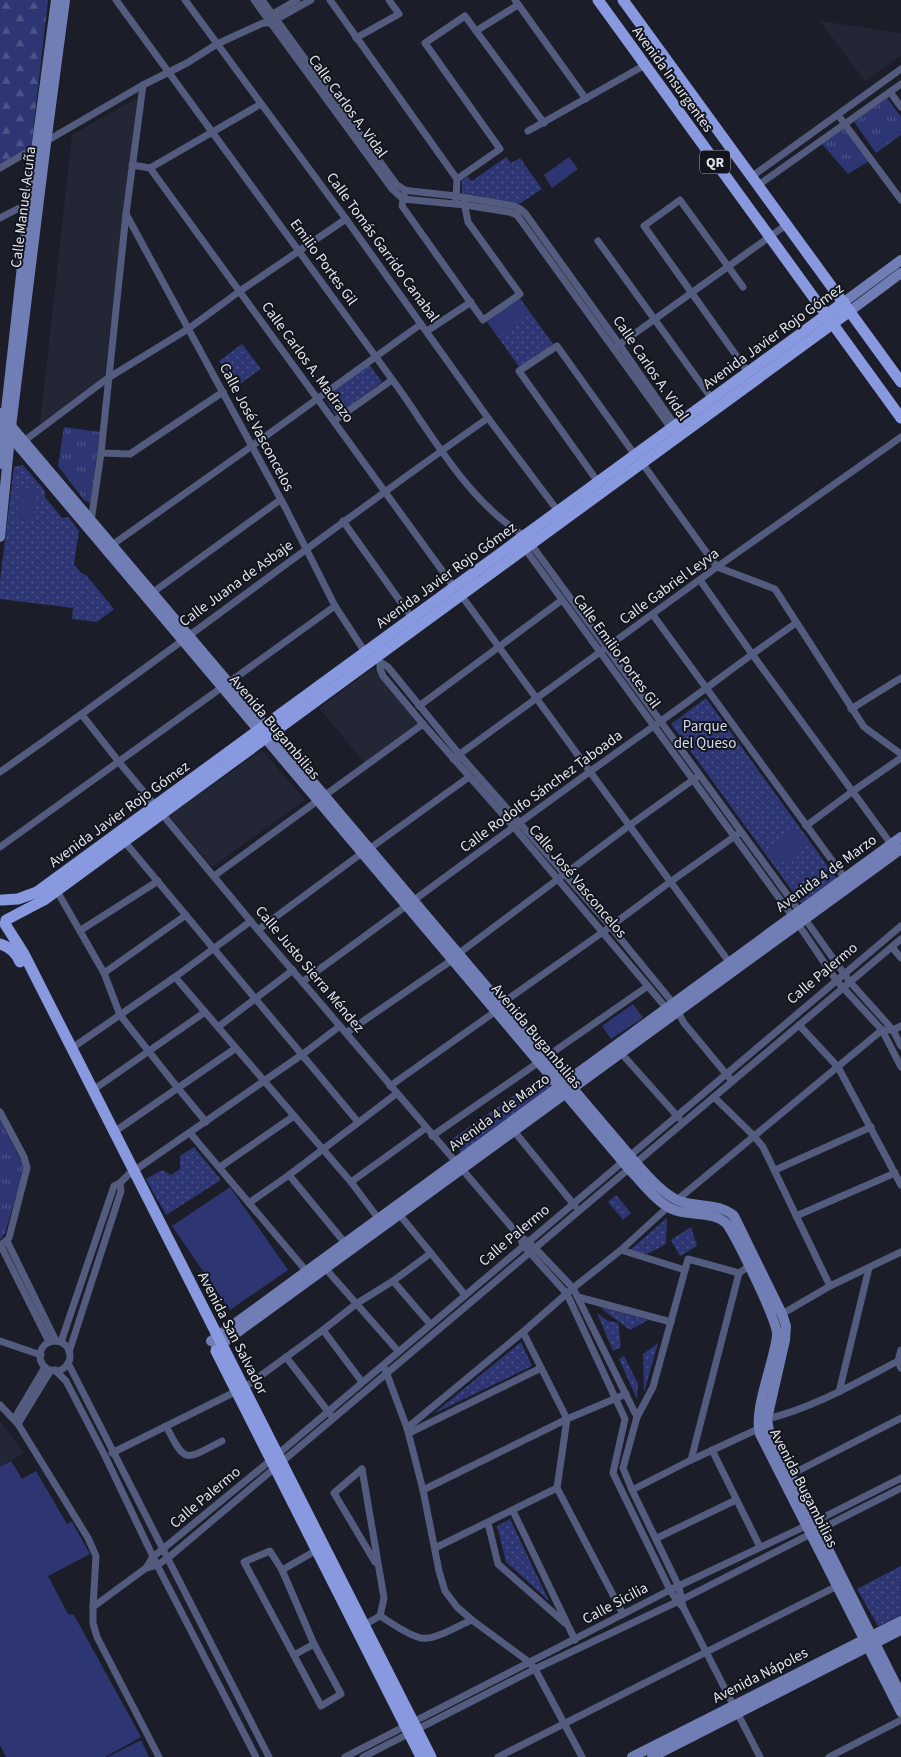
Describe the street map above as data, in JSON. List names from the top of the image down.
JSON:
{
  "streets": {
    "main road": [
      "Avenida Insurgentes",
      "QR",
      "Calle Manuel Acuña",
      "Avenida Javier Rojo Gómez",
      "Avenida Bugambilias",
      "Avenida 4 de Marzo",
      "Avenida San Salvador",
      "Avenida Nápoles"
    ],
    "street": [
      "Calle Carlos A. Vidal",
      "Calle Tomás Garrido Canabal",
      "Emilio Portes Gil",
      "Calle Carlos A. Madrazo",
      "Calle José Vasconcelos",
      "Calle Juana de Asbaje",
      "Calle Gabriel Leyva",
      "Calle Emilio Portes Gil",
      "Calle Rodolfo Sánchez Taboada",
      "Calle Justo Sierra Méndez",
      "Calle Palermo",
      "Calle Sicilia"
    ]
  },
  "crossings": [
    ["Avenida Insurgentes", "Avenida Javier Rojo Gómez"],
    ["Calle Carlos A. Vidal", "Avenida Javier Rojo Gómez"],
    ["Calle Manuel Acuña", "Avenida Bugambilias"],
    ["Calle Tomás Garrido Canabal", "Avenida Javier Rojo Gómez"],
    ["Calle Tomás Garrido Canabal", "Calle Juana de Asbaje"],
    ["Emilio Portes Gil", "Avenida Javier Rojo Gómez"],
    ["Emilio Portes Gil", "Calle Juana de Asbaje"],
    ["Emilio Portes Gil", "Calle Emilio Portes Gil"],
    ["Avenida Javier Rojo Gómez", "Calle Carlos A. Madrazo"],
    ["Avenida Javier Rojo Gómez", "Calle José Vasconcelos"],
    ["Avenida Javier Rojo Gómez", "Calle Emilio Portes Gil"],
    ["Avenida Javier Rojo Gómez", "Avenida Bugambilias"],
    ["Avenida Javier Rojo Gómez", "Calle Justo Sierra Méndez"],
    ["Avenida Javier Rojo Gómez", "Avenida San Salvador"],
    ["Calle Carlos A. Madrazo", "Calle Juana de Asbaje"],
    ["Calle Carlos A. Madrazo", "Calle Gabriel Leyva"],
    ["Calle Carlos A. Madrazo", "Calle Rodolfo Sánchez Taboada"],
    ["Calle Carlos A. Madrazo", "Avenida 4 de Marzo"],
    ["Calle José Vasconcelos", "Calle Juana de Asbaje"],
    ["Calle José Vasconcelos", "Calle Gabriel Leyva"],
    ["Calle José Vasconcelos", "Calle Rodolfo Sánchez Taboada"],
    ["Calle José Vasconcelos", "Avenida 4 de Marzo"],
    ["Calle José Vasconcelos", "Calle Palermo"],
    ["Calle Juana de Asbaje", "Avenida Bugambilias"],
    ["Calle Juana de Asbaje", "Calle Justo Sierra Méndez"],
    ["Calle Gabriel Leyva", "Calle Emilio Portes Gil"],
    ["Calle Emilio Portes Gil", "Calle Rodolfo Sánchez Taboada"],
    ["Calle Emilio Portes Gil", "Avenida 4 de Marzo"],
    ["Avenida Bugambilias", "Calle Rodolfo Sánchez Taboada"],
    ["Avenida Bugambilias", "Avenida 4 de Marzo"],
    ["Avenida Bugambilias", "Calle Palermo"],
    ["Avenida Bugambilias", "Calle Sicilia"],
    ["Avenida Bugambilias", "Avenida Nápoles"],
    ["Calle Rodolfo Sánchez Taboada", "Calle Justo Sierra Méndez"],
    ["Avenida 4 de Marzo", "Calle Justo Sierra Méndez"],
    ["Avenida 4 de Marzo", "Avenida San Salvador"],
    ["Calle Justo Sierra Méndez", "Calle Palermo"],
    ["Calle Palermo", "Avenida San Salvador"],
    ["Avenida San Salvador", "Calle Sicilia"]
  ],
  "parks": ["Parque del Queso"]
}
